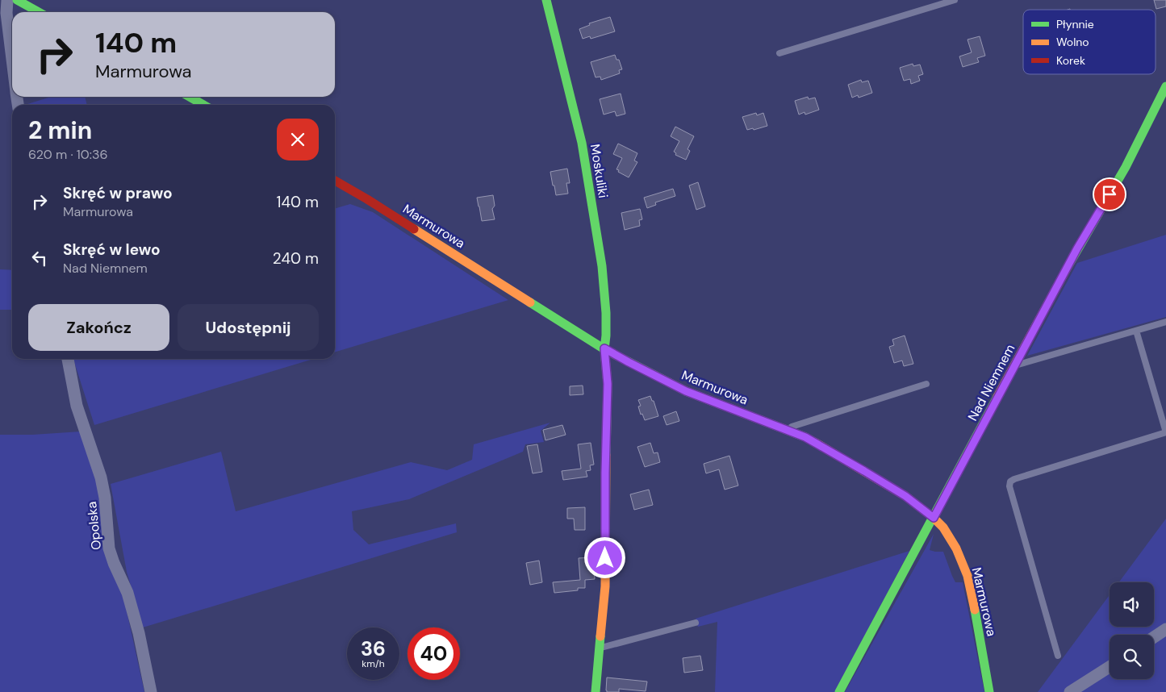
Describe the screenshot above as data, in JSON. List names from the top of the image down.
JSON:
{
  "streets": {
    "street": [
      "Moskuliki",
      "Marmurowa",
      "Nad Niemnem",
      "Opolska"
    ]
  },
  "crossings": [
    ["Moskuliki", "Marmurowa"],
    ["Marmurowa", "Nad Niemnem"]
  ],
  "legend": ["Płynnie", "Wolno", "Korek"],
  "page": {
    "turn": ["140 m", "Marmurowa"],
    "heading": ["2 min", "620 m · 10:36"],
    "list": [
      {
        "name": "Skręć w prawo",
        "note": "Marmurowa",
        "value": "140 m"
      },
      {
        "name": "Skręć w lewo",
        "note": "Nad Niemnem",
        "value": "240 m"
      }
    ],
    "buttons": ["Zakończ", "Udostępnij"],
    "speed": "36 km/h",
    "limit": "40"
  }
}
